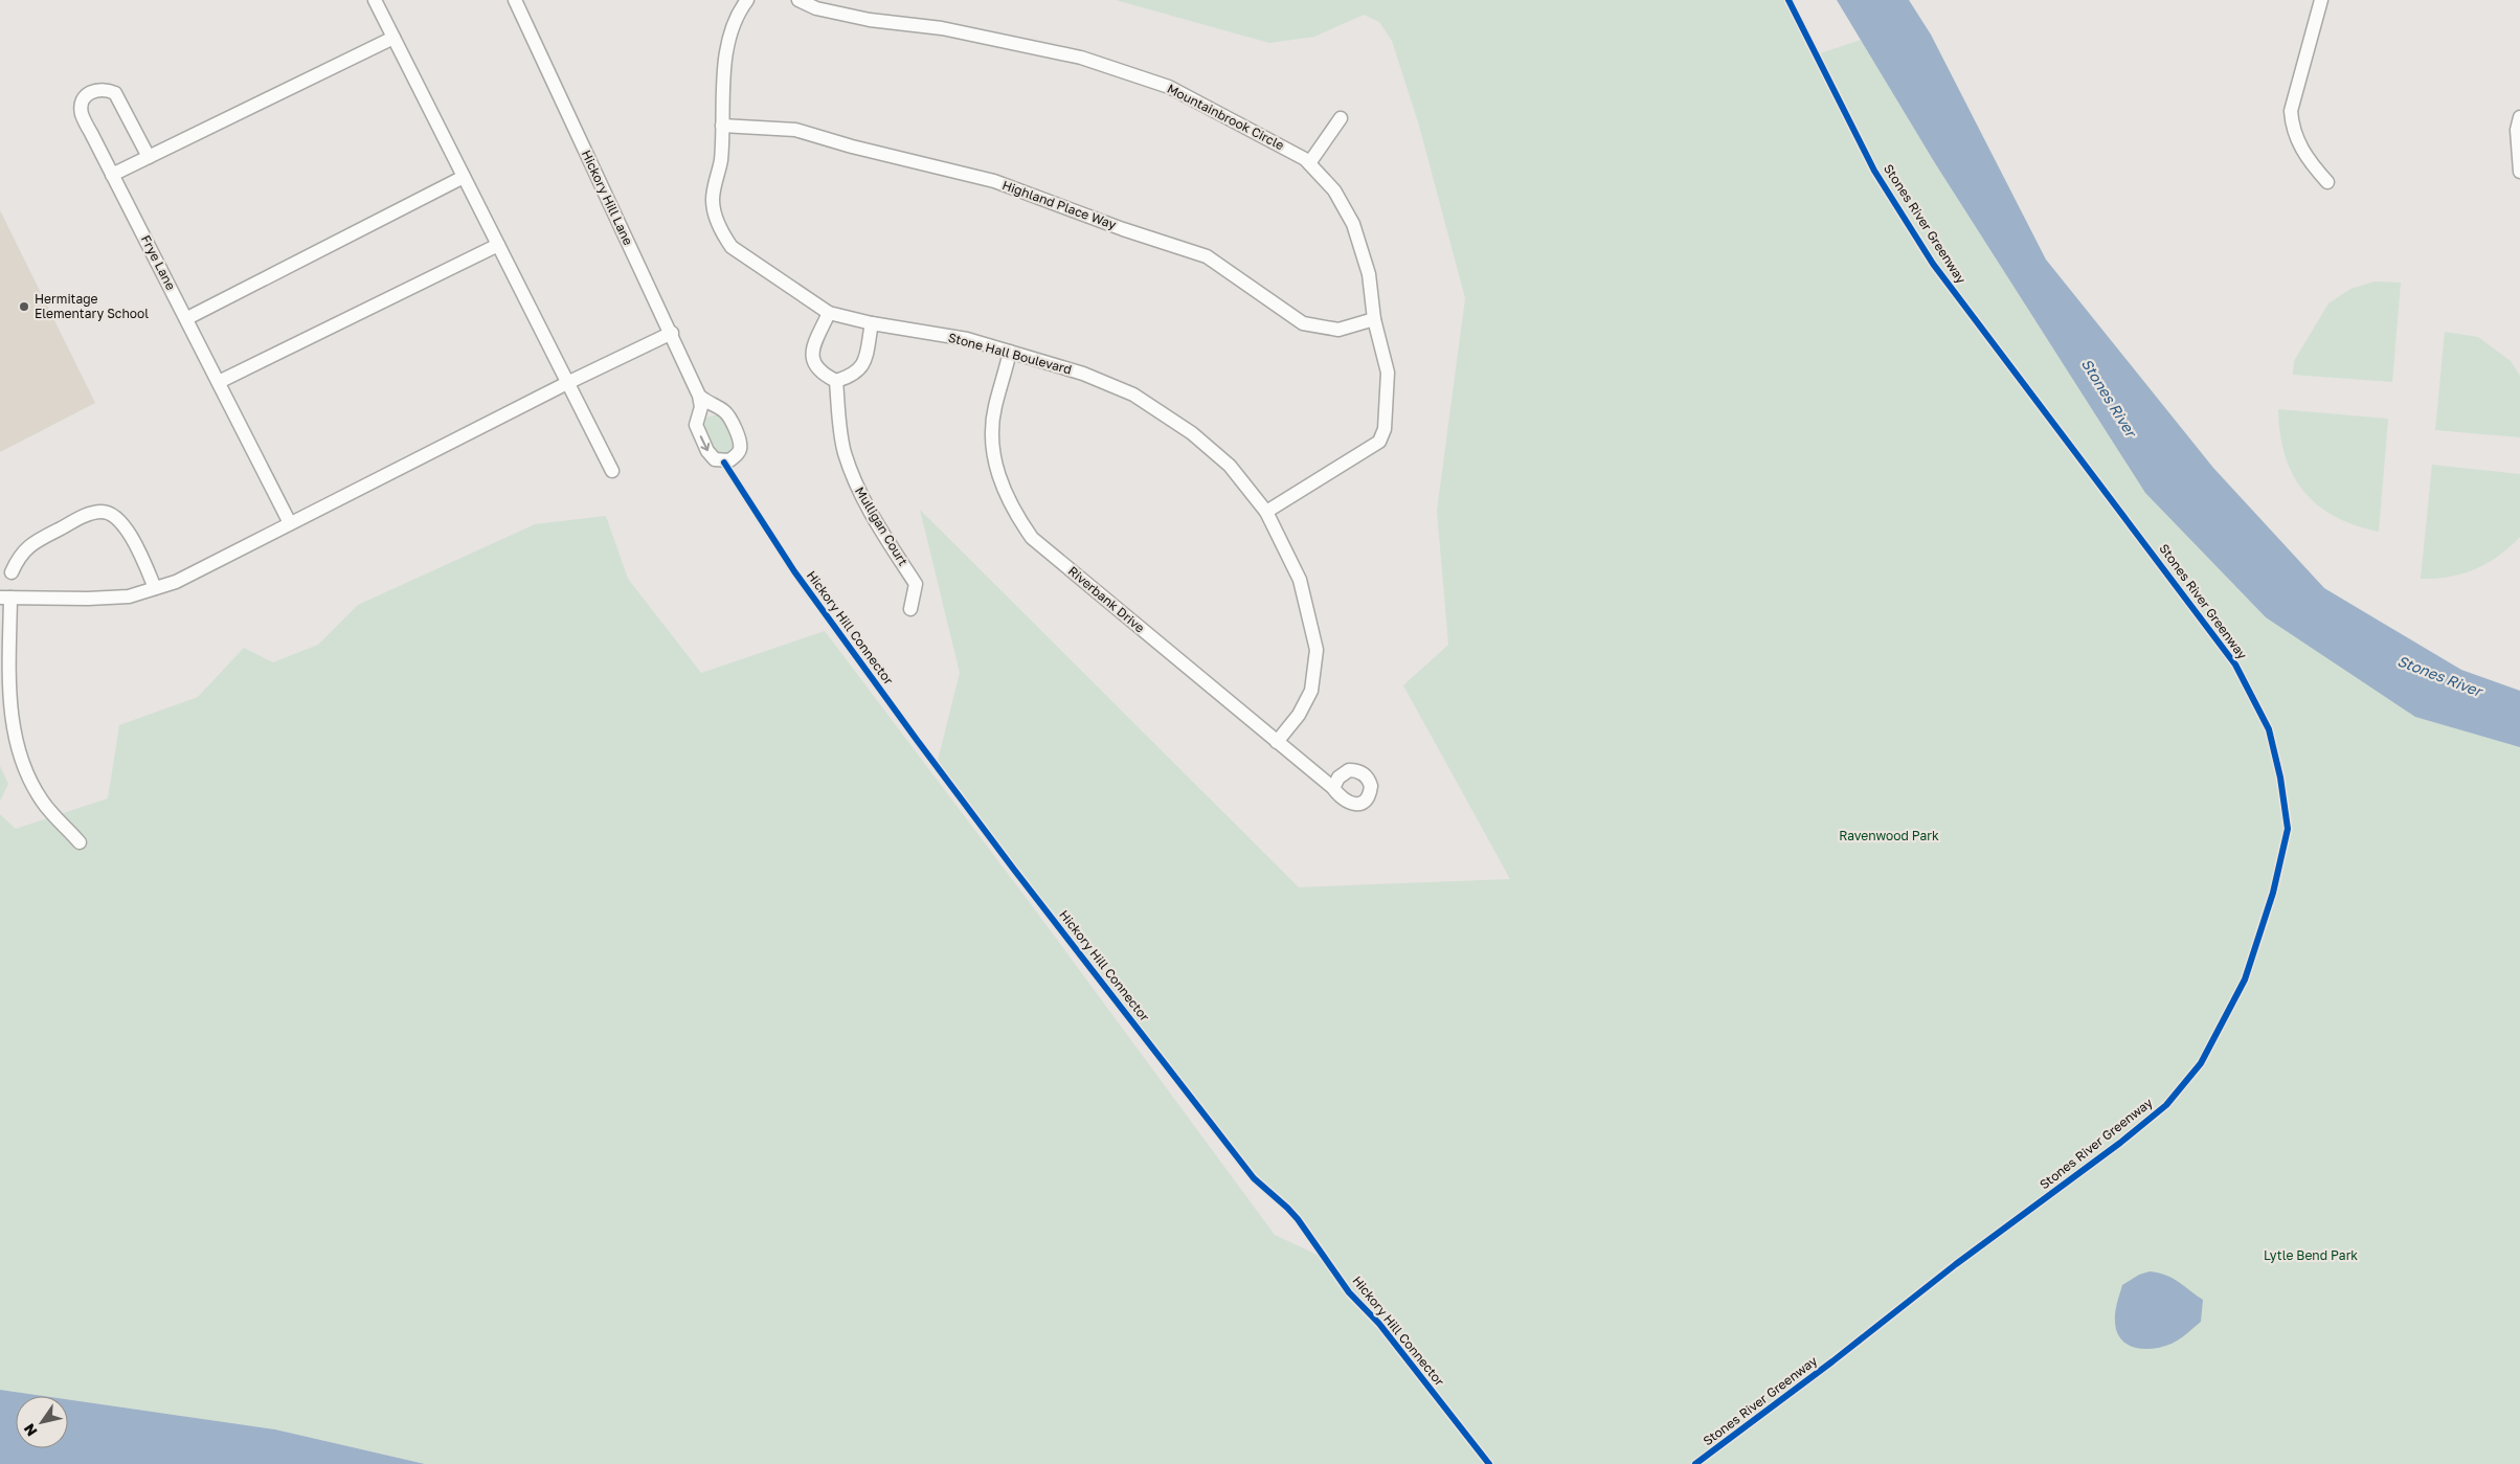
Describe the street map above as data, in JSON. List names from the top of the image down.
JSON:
{
  "streets": {
    "street": [
      "Mountainbrook Circle",
      "Hickory Hill Lane",
      "Highland Place Way",
      "Frye Lane",
      "Stone Hall Boulevard",
      "Mulligan Court",
      "Riverbank Drive"
    ],
    "cycle path": ["Stones River Greenway", "Hickory Hill Connector"]
  },
  "crossings": [
    ["Mountainbrook Circle", "Highland Place Way"],
    ["Mountainbrook Circle", "Stone Hall Boulevard"],
    ["Highland Place Way", "Stone Hall Boulevard"],
    ["Stone Hall Boulevard", "Mulligan Court"],
    ["Stone Hall Boulevard", "Riverbank Drive"]
  ],
  "water": ["Stones River"],
  "parks": ["Ravenwood Park", "Lytle Bend Park"],
  "places": ["Hermitage Elementary School"],
  "north": "bottom left"
}
